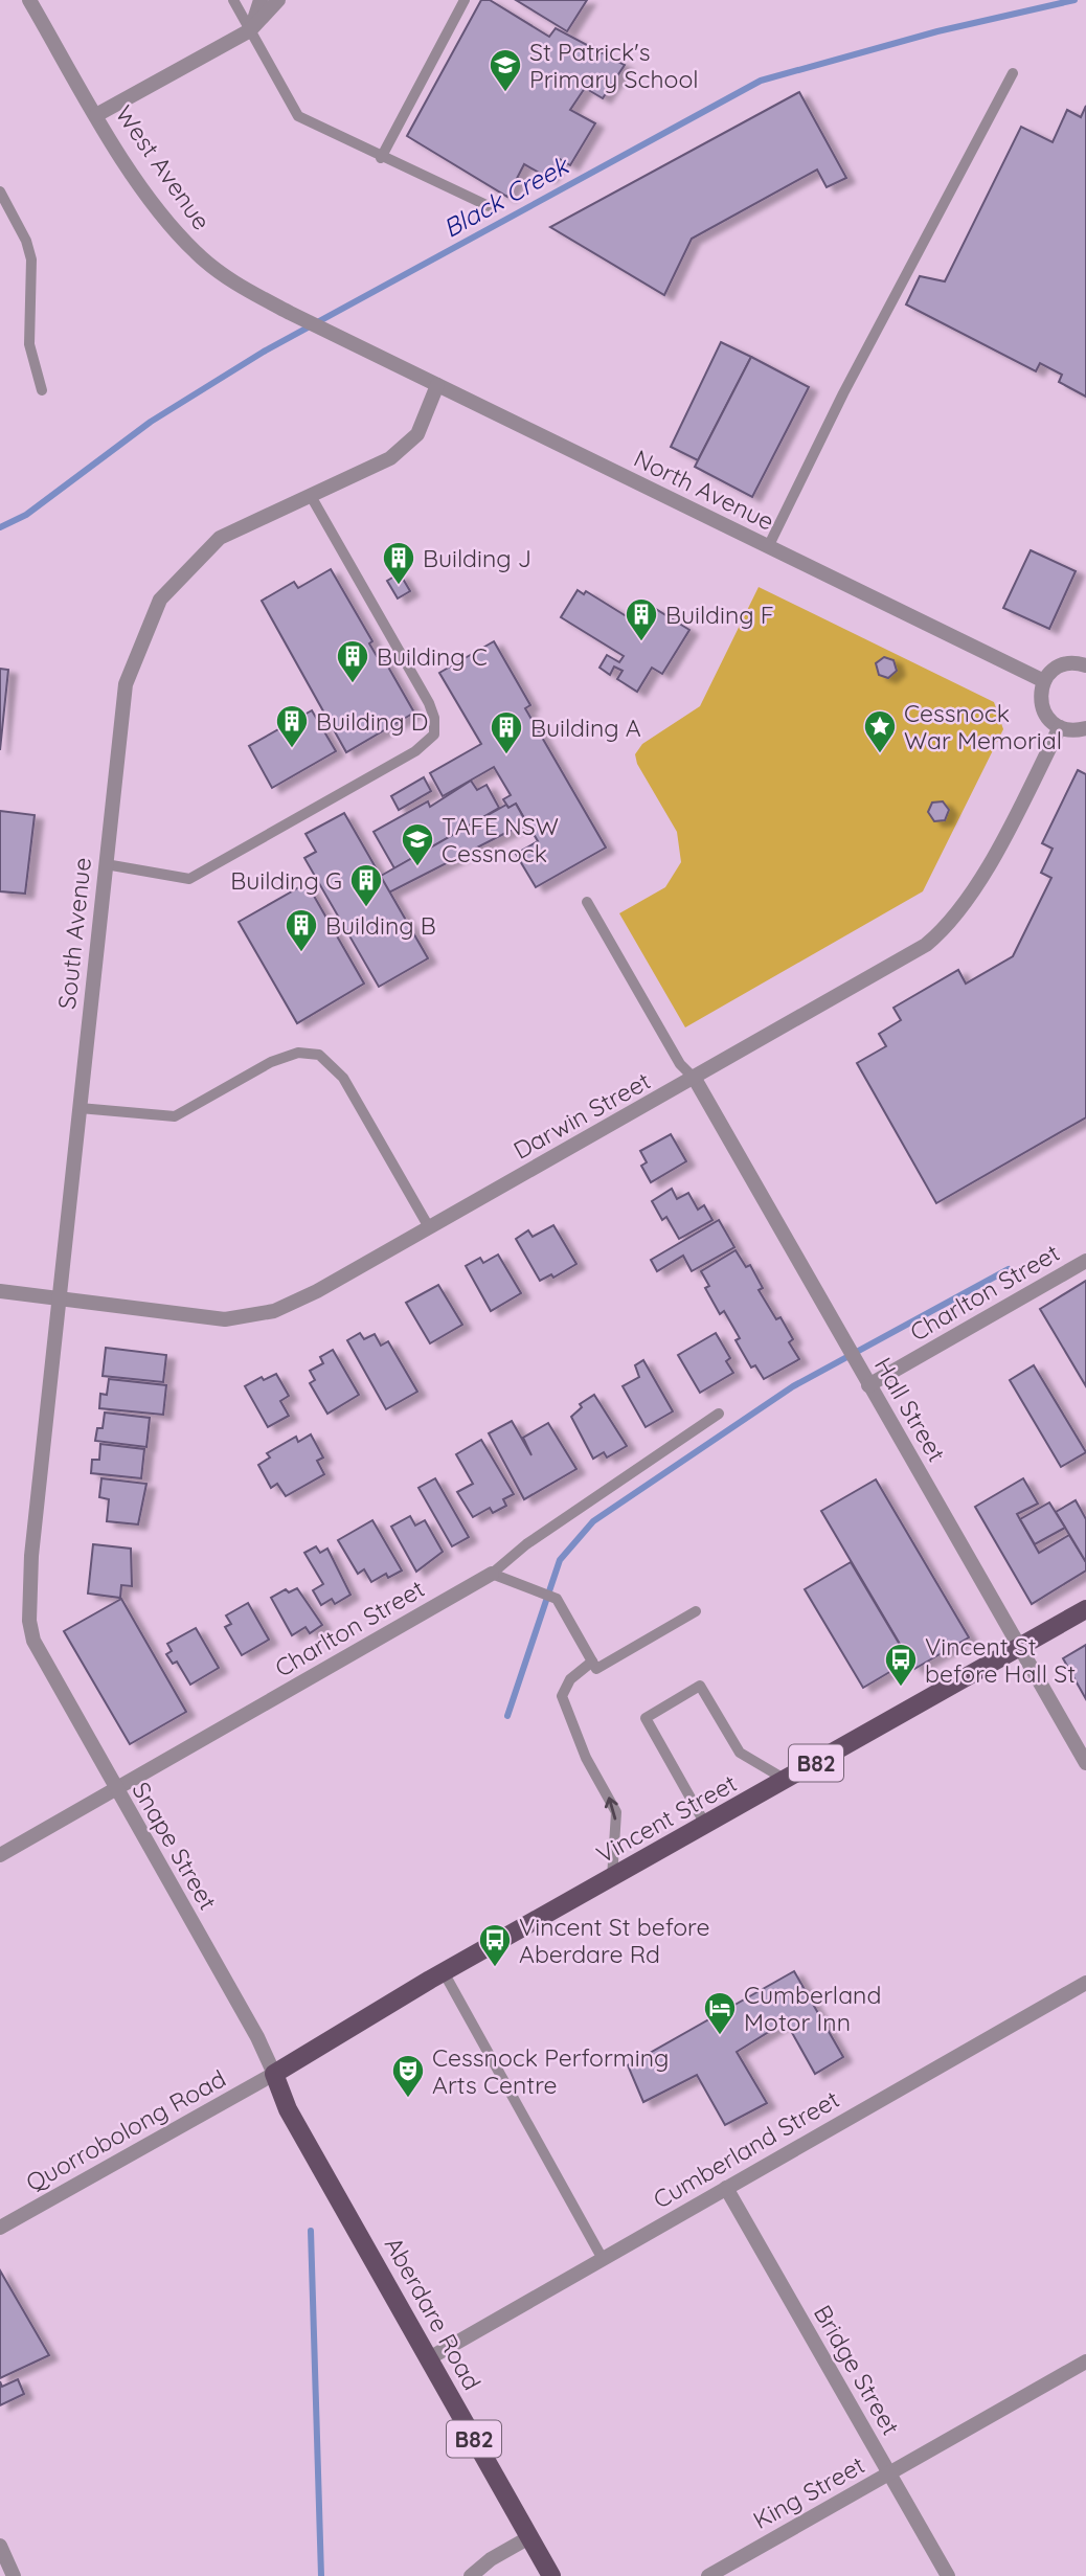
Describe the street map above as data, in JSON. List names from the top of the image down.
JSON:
{
  "streets": {
    "main road": ["B82", "Vincent Street", "Aberdare Road"],
    "street": [
      "West Avenue",
      "North Avenue",
      "South Avenue",
      "Darwin Street",
      "Charlton Street",
      "Hall Street",
      "Snape Street",
      "Quorrobolong Road",
      "Cumberland Street",
      "Bridge Street",
      "King Street"
    ]
  },
  "crossings": [
    ["West Avenue", "North Avenue"],
    ["North Avenue", "South Avenue"],
    ["South Avenue", "Darwin Street"],
    ["South Avenue", "Snape Street"],
    ["Darwin Street", "Hall Street"],
    ["Charlton Street", "Hall Street"],
    ["Charlton Street", "Snape Street"],
    ["Hall Street", "Vincent Street"],
    ["Vincent Street", "Snape Street"],
    ["Vincent Street", "Quorrobolong Road"],
    ["Vincent Street", "Aberdare Road"],
    ["Snape Street", "Quorrobolong Road"],
    ["Snape Street", "Aberdare Road"],
    ["Quorrobolong Road", "Aberdare Road"],
    ["Cumberland Street", "Aberdare Road"],
    ["Cumberland Street", "Bridge Street"],
    ["Bridge Street", "King Street"]
  ],
  "water": ["Black Creek"],
  "places": {
    "school or university": ["St Patrick's Primary School", "TAFE NSW Cessnock"],
    "building": [
      "Building J",
      "Building F",
      "Building C",
      "Building D",
      "Building A",
      "Building G",
      "Building B"
    ],
    "place": ["Cessnock War Memorial"],
    "bus stop": ["Vincent St before Hall St", "Vincent St before Aberdare Rd"],
    "hotel": ["Cumberland Motor Inn"],
    "theatre": ["Cessnock Performing Arts Centre"]
  }
}
